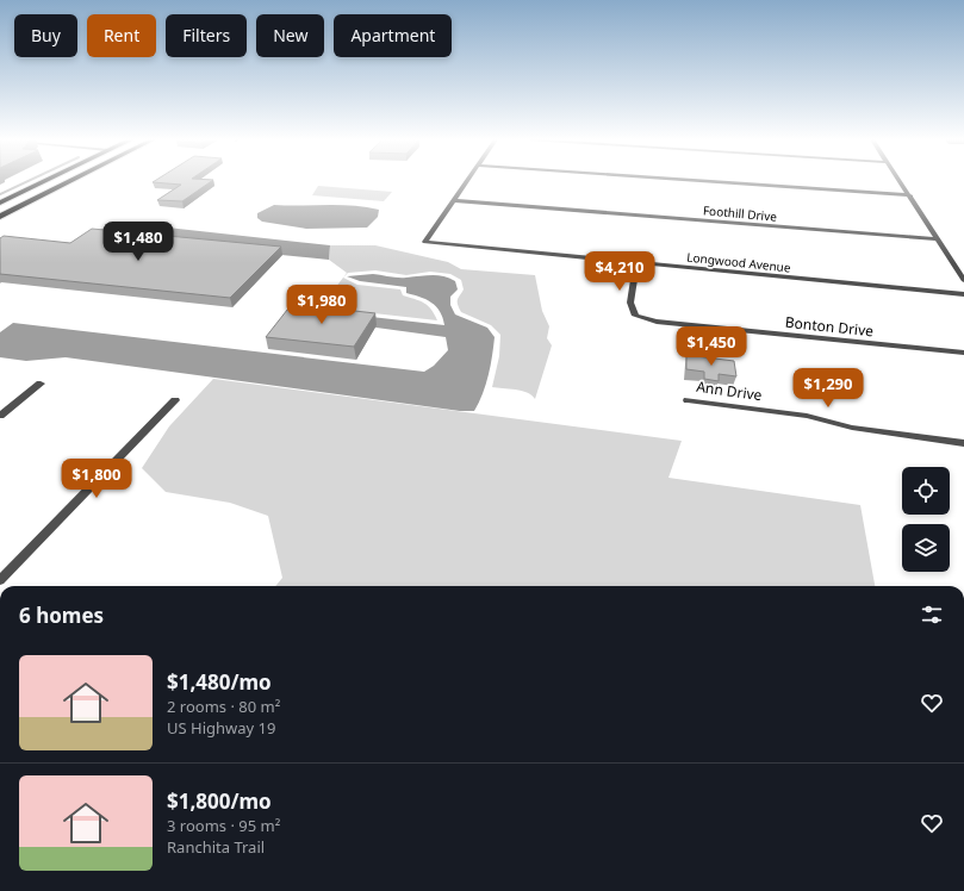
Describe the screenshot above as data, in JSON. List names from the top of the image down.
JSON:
{
  "streets": {
    "street": [
      "Foothill Drive",
      "Longwood Avenue",
      "Bonton Drive",
      "Ann Drive"
    ]
  },
  "crossings": [
    ["Foothill Drive", "Longwood Avenue"],
    ["Longwood Avenue", "Bonton Drive"]
  ],
  "page": {
    "chip": [
      "Buy",
      "Rent",
      "Filters",
      "New",
      "Apartment"
    ],
    "price": [
      "$1,480",
      "$4,210",
      "$1,980",
      "$1,450",
      "$1,290",
      "$1,800"
    ],
    "heading": "6 homes",
    "list": [
      {
        "name": "$1,480/mo",
        "note": "2 rooms · 80 m² · US Highway 19"
      },
      {
        "name": "$1,800/mo",
        "note": "3 rooms · 95 m² · Ranchita Trail"
      }
    ]
  }
}
